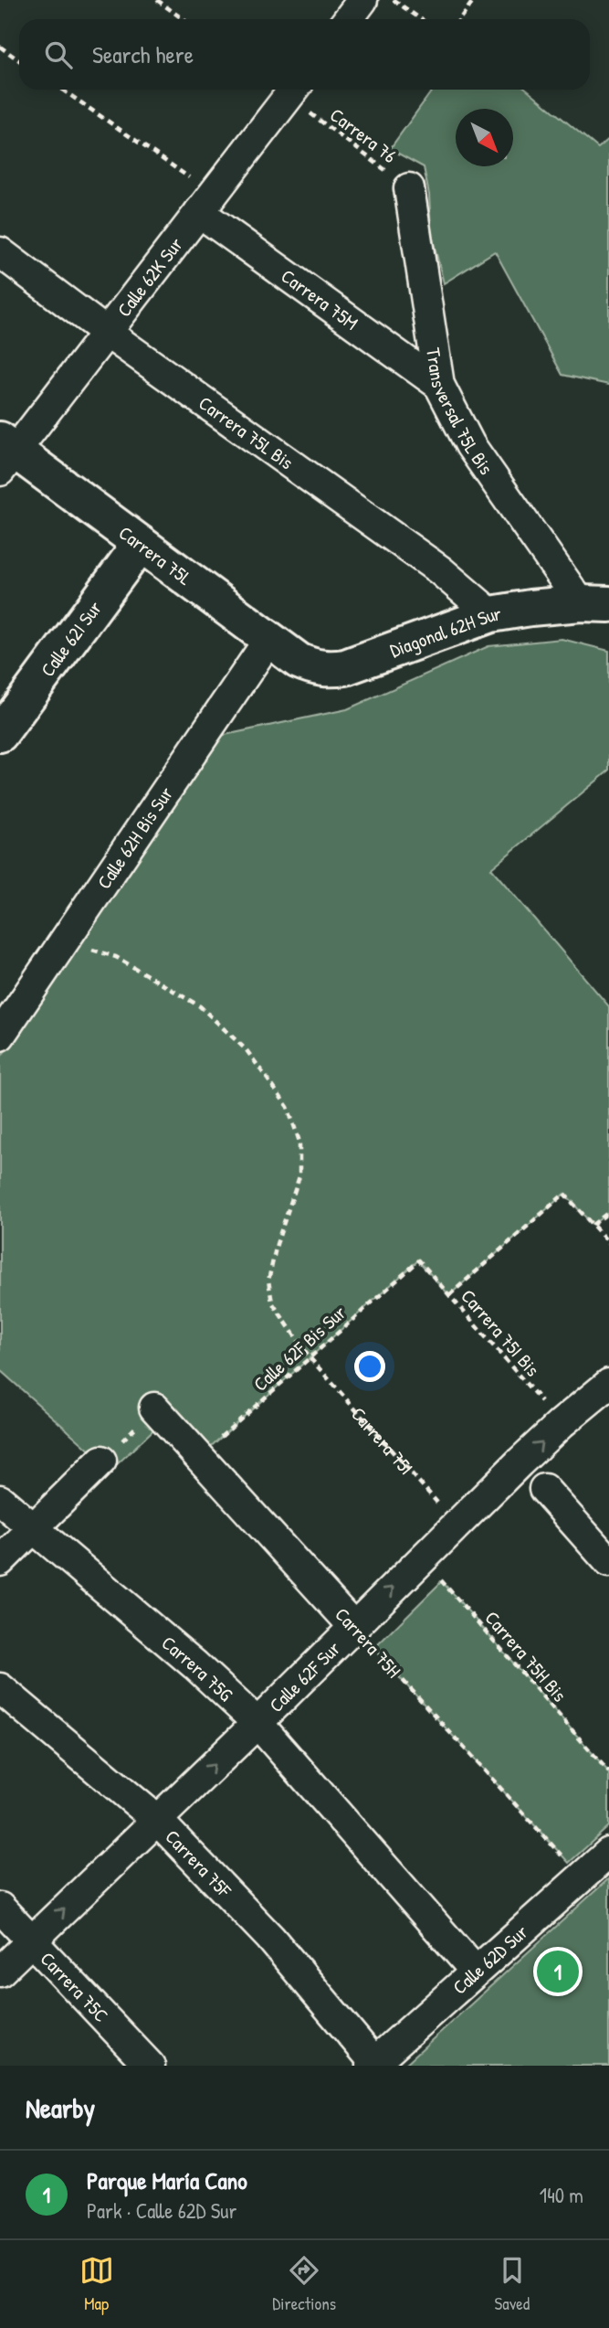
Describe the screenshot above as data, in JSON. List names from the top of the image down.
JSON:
{
  "streets": {
    "street": [
      "Calle 62K Sur",
      "Carrera 75M",
      "Transversal 75L Bis",
      "Carrera 75L Bis",
      "Carrera 75L",
      "Diagonal 62H Sur",
      "Calle 62I Sur",
      "Calle 62H Bis Sur",
      "Carrera 75H",
      "Carrera 75G",
      "Calle 62F Sur",
      "Carrera 75F",
      "Calle 62D Sur",
      "Carrera 75C"
    ],
    "path": [
      "Carrera 76",
      "Carrera 75I Bis",
      "Calle 62F Bis Sur",
      "Carrera 75I",
      "Carrera 75H Bis"
    ]
  },
  "crossings": [
    ["Carrera 76", "Calle 62K Sur"],
    ["Carrera 76", "Transversal 75L Bis"],
    ["Calle 62K Sur", "Carrera 75M"],
    ["Calle 62K Sur", "Carrera 75L Bis"],
    ["Calle 62K Sur", "Carrera 75L"],
    ["Carrera 75M", "Transversal 75L Bis"],
    ["Transversal 75L Bis", "Diagonal 62H Sur"],
    ["Carrera 75L Bis", "Diagonal 62H Sur"],
    ["Carrera 75L", "Diagonal 62H Sur"],
    ["Carrera 75L", "Calle 62I Sur"],
    ["Carrera 75L", "Calle 62H Bis Sur"],
    ["Calle 62H Bis Sur", "Carrera 75I"],
    ["Carrera 75I Bis", "Calle 62F Bis Sur"],
    ["Carrera 75I Bis", "Calle 62F Sur"],
    ["Calle 62F Bis Sur", "Carrera 75I"],
    ["Calle 62F Bis Sur", "Carrera 75H"],
    ["Carrera 75I", "Calle 62F Sur"],
    ["Carrera 75H", "Calle 62F Sur"],
    ["Carrera 75H", "Calle 62D Sur"],
    ["Carrera 75H Bis", "Calle 62F Sur"],
    ["Carrera 75G", "Calle 62F Sur"],
    ["Carrera 75G", "Calle 62D Sur"],
    ["Calle 62F Sur", "Carrera 75F"],
    ["Calle 62F Sur", "Carrera 75C"],
    ["Carrera 75F", "Calle 62D Sur"]
  ],
  "one_way": ["Calle 62F Sur"],
  "north": "bottom right",
  "page": {
    "search": "Search here",
    "pins": "1",
    "heading": "Nearby",
    "list": [
      {
        "mark": "1",
        "name": "Parque María Cano",
        "note": "Park · Calle 62D Sur",
        "value": "140 m"
      }
    ],
    "nav": ["Map", "Directions", "Saved"]
  }
}
